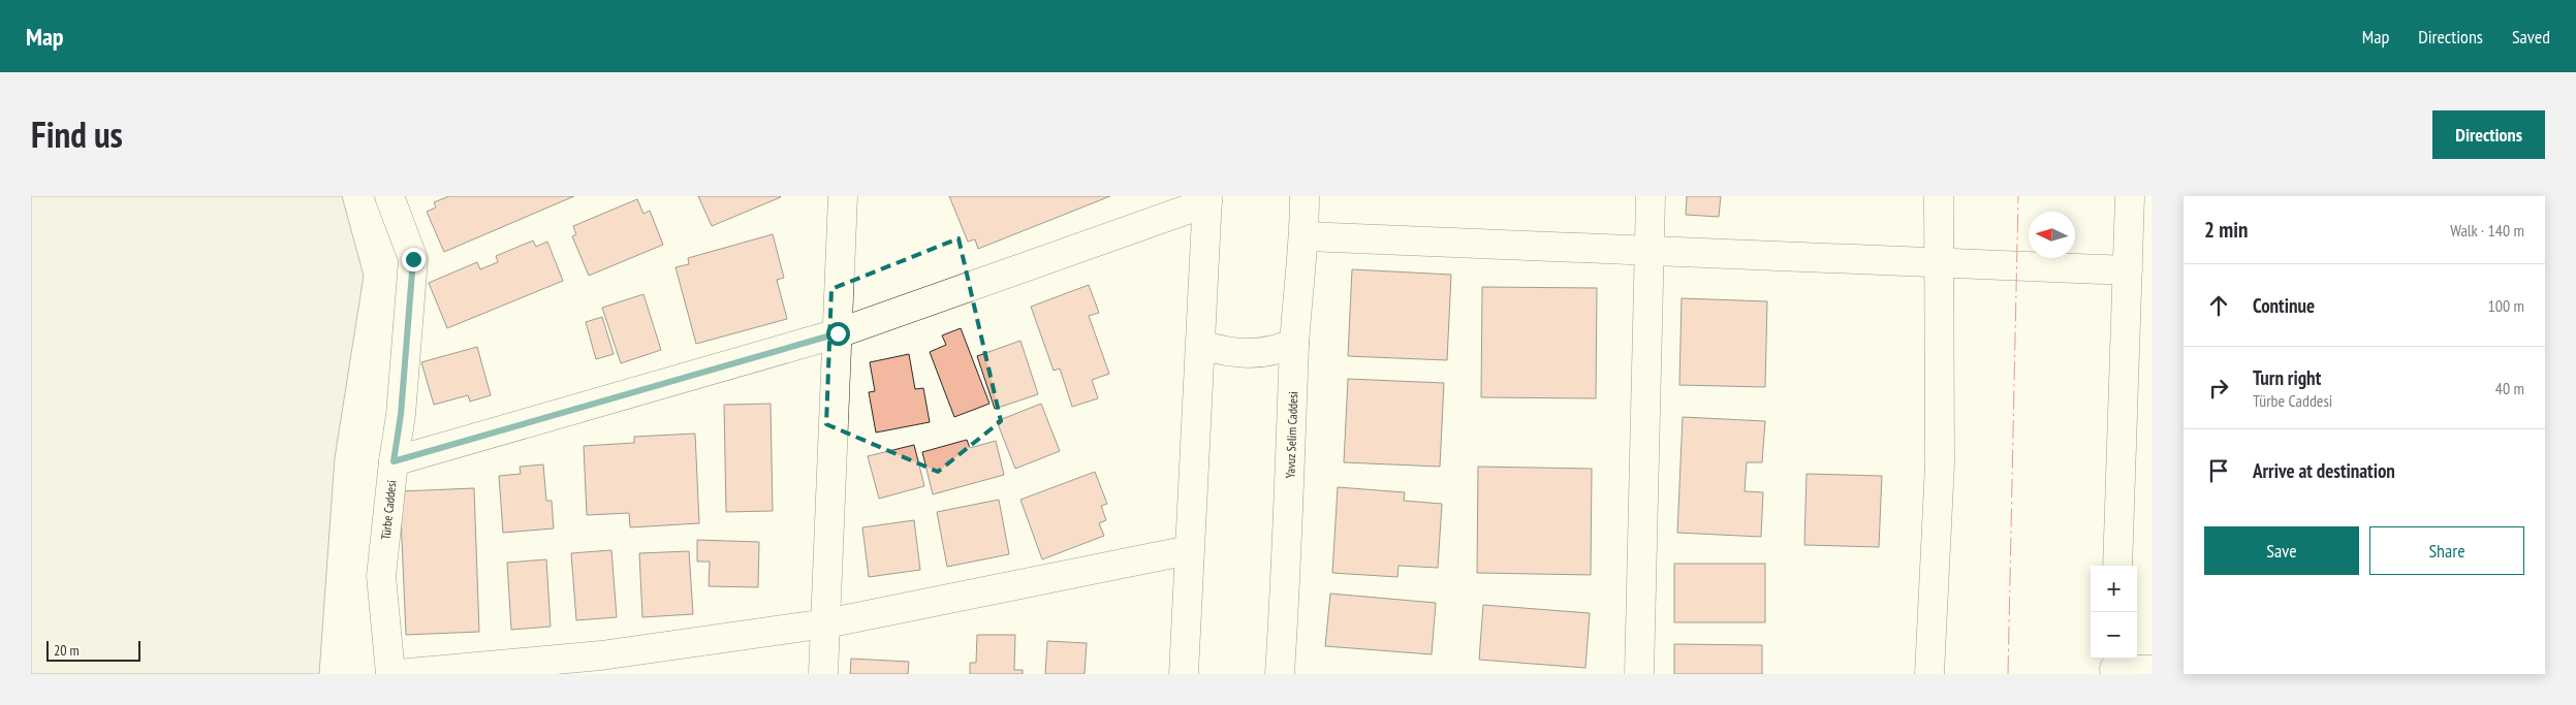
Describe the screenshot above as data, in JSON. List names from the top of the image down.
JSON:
{
  "streets": {
    "street": ["Yavuz Selim Caddesi", "Türbe Caddesi"]
  },
  "scale_bar": "20 m",
  "north": "left",
  "page": {
    "header": "Map",
    "nav": ["Map", "Directions", "Saved"],
    "title": "Find us",
    "buttons": [
      "Directions",
      ["Save", "Share"]
    ],
    "heading": ["2 min", "Walk · 140 m"],
    "list": [
      ["Continue", "100 m"],
      ["Turn right", "Türbe Caddesi", "40 m"],
      "Arrive at destination"
    ],
    "map_buttons": ["+", "−"],
    "scale": "20 m"
  }
}
